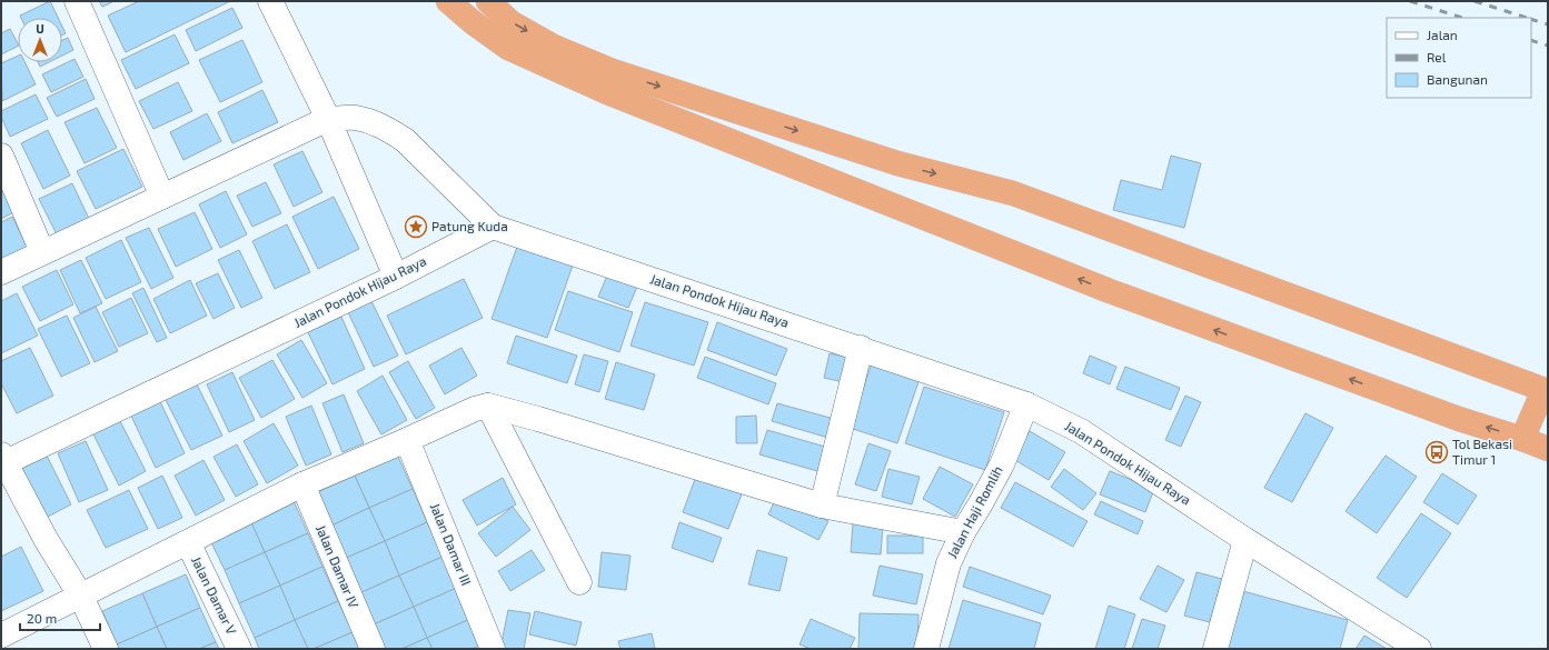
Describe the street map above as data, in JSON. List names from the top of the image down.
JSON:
{
  "streets": {
    "street": [
      "Jalan Pondok Hijau Raya",
      "Jalan Haji Romlih",
      "Jalan Damar III",
      "Jalan Damar IV",
      "Jalan Damar V"
    ]
  },
  "crossings": [
    ["Jalan Pondok Hijau Raya", "Jalan Haji Romlih"]
  ],
  "places": {
    "place": ["Patung Kuda"],
    "bus stop": ["Tol Bekasi Timur 1"]
  },
  "legend": ["Jalan", "Rel", "Bangunan"],
  "scale_bar": "20 m",
  "north": "top"
}
